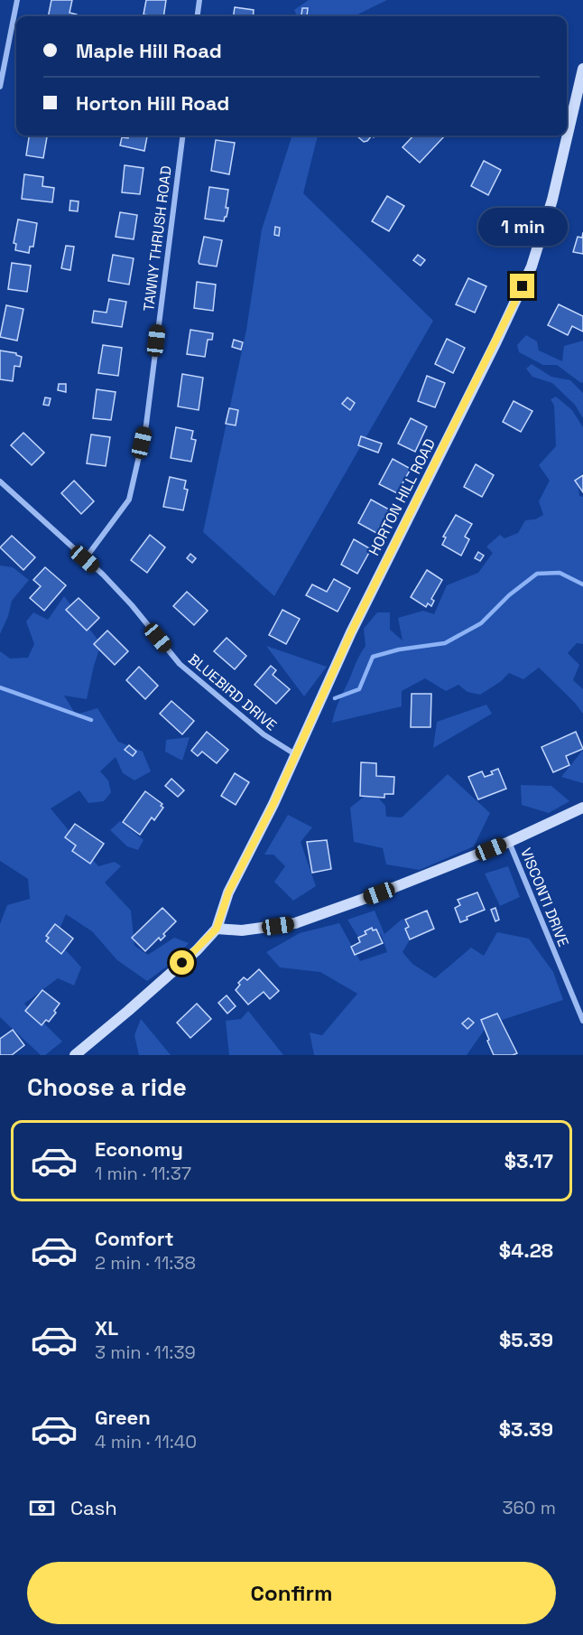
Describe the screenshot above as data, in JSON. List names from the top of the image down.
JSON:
{
  "streets": {
    "street": [
      "TAWNY THRUSH ROAD",
      "HORTON HILL ROAD",
      "BLUEBIRD DRIVE",
      "VISCONTI DRIVE"
    ]
  },
  "crossings": [
    ["TAWNY THRUSH ROAD", "BLUEBIRD DRIVE"],
    ["HORTON HILL ROAD", "BLUEBIRD DRIVE"]
  ],
  "page": {
    "banner": ["Maple Hill Road", "Horton Hill Road"],
    "bubble": "1 min",
    "heading": "Choose a ride",
    "list": [
      {
        "name": "Economy",
        "note": "1 min · 11:37",
        "value": "$3.17"
      },
      {
        "name": "Comfort",
        "note": "2 min · 11:38",
        "value": "$4.28"
      },
      {
        "name": "XL",
        "note": "3 min · 11:39",
        "value": "$5.39"
      },
      {
        "name": "Green",
        "note": "4 min · 11:40",
        "value": "$3.39"
      }
    ],
    "pay": ["Cash", "360 m"],
    "buttons": "Confirm"
  }
}
